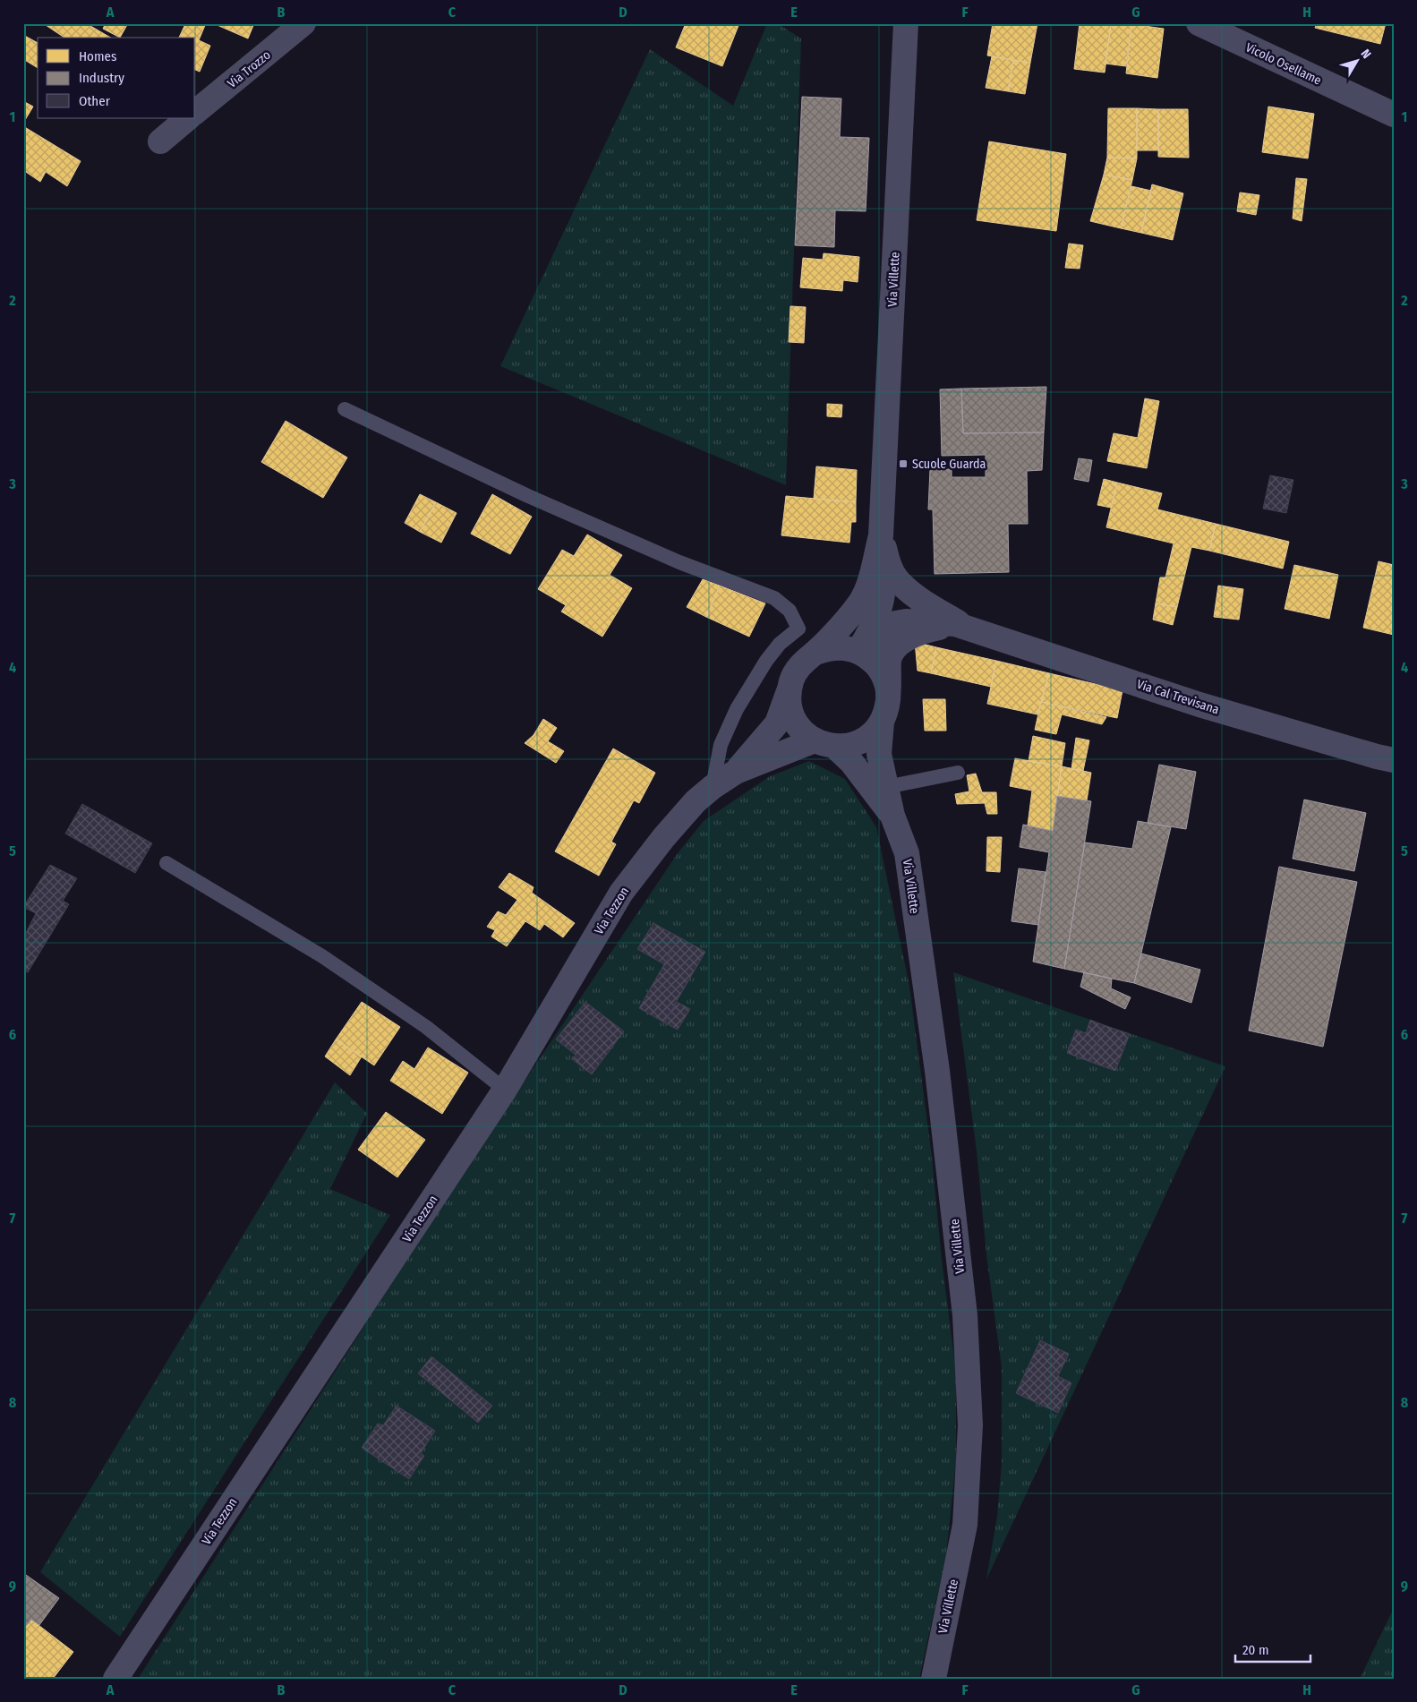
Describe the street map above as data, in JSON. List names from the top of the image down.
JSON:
{
  "streets": {
    "street": [
      "Vicolo Osellame",
      "Via Trozzo",
      "Via Villette",
      "Via Cal Trevisana",
      "Via Tezzon"
    ]
  },
  "crossings": [
    ["Via Villette", "Via Cal Trevisana"],
    ["Via Villette", "Via Tezzon"],
    ["Via Cal Trevisana", "Via Tezzon"]
  ],
  "places": {
    "transit": ["Scuole Guarda"]
  },
  "legend": ["Homes", "Industry", "Other"],
  "scale_bar": "20 m",
  "north": "top right",
  "grid": {
    "columns": [
      "A",
      "B",
      "C",
      "D",
      "E",
      "F",
      "G",
      "H"
    ],
    "rows": [
      "1",
      "2",
      "3",
      "4",
      "5",
      "6",
      "7",
      "8",
      "9"
    ]
  }
}
